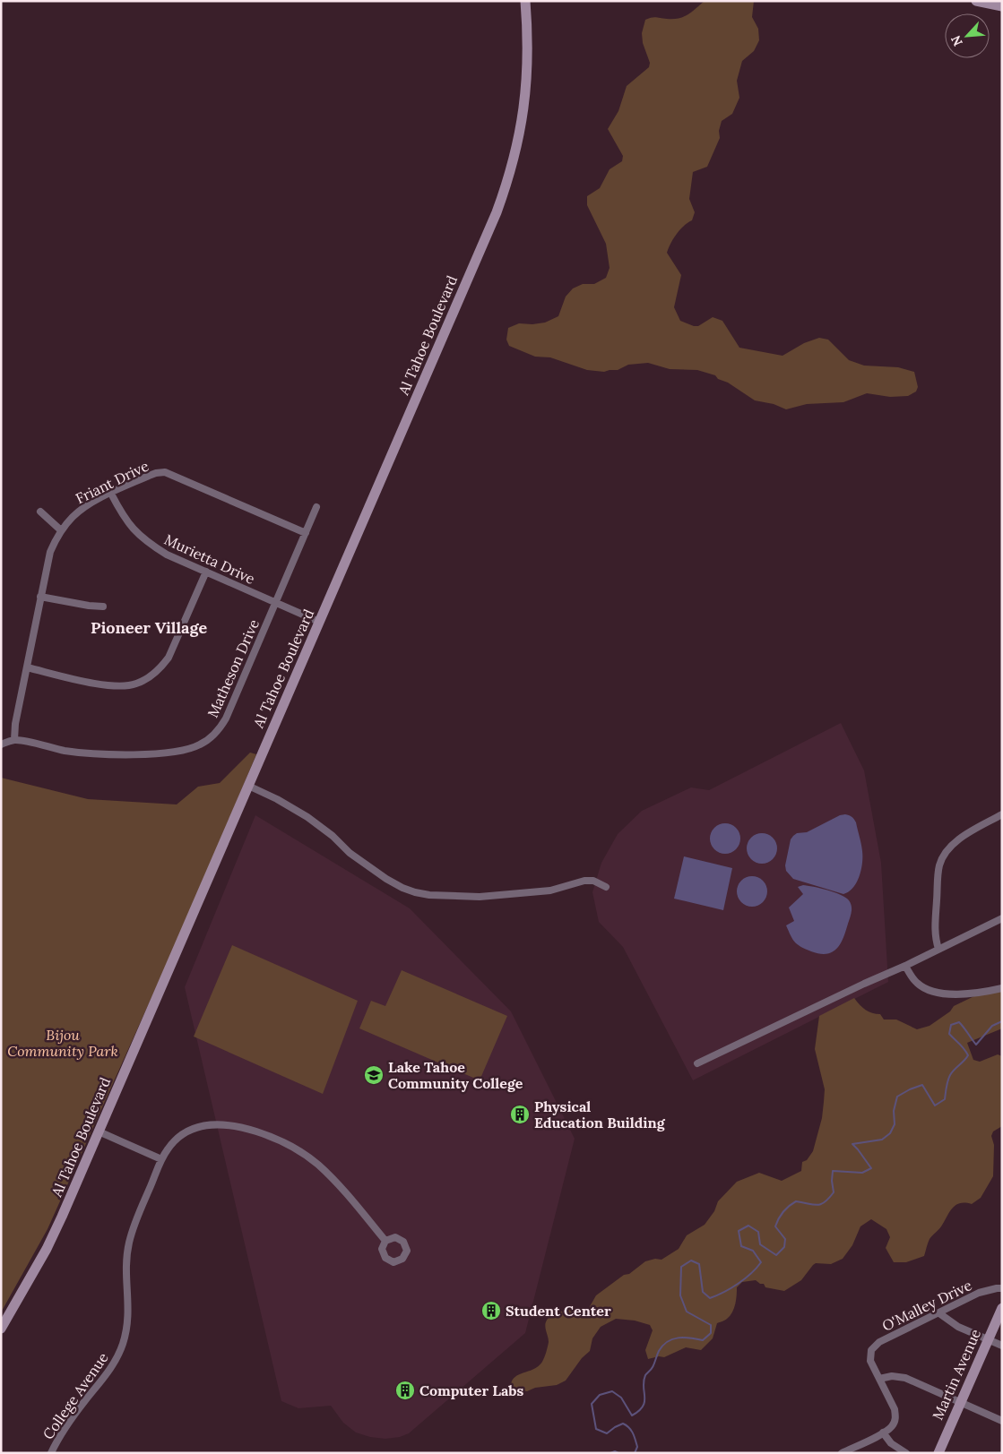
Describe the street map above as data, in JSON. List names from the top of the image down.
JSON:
{
  "streets": {
    "main road": ["Al Tahoe Boulevard", "Martin Avenue"],
    "street": [
      "Friant Drive",
      "Murietta Drive",
      "Matheson Drive",
      "O'Malley Drive",
      "College Avenue"
    ]
  },
  "crossings": [
    ["Al Tahoe Boulevard", "Murietta Drive"],
    ["Friant Drive", "Murietta Drive"],
    ["Friant Drive", "Matheson Drive"],
    ["Murietta Drive", "Matheson Drive"]
  ],
  "districts": ["Pioneer Village"],
  "parks": ["Bijou Community Park"],
  "places": {
    "school or university": ["Lake Tahoe Community College"],
    "building": ["Physical Education Building", "Student Center", "Computer Labs"]
  },
  "north": "bottom left"
}
